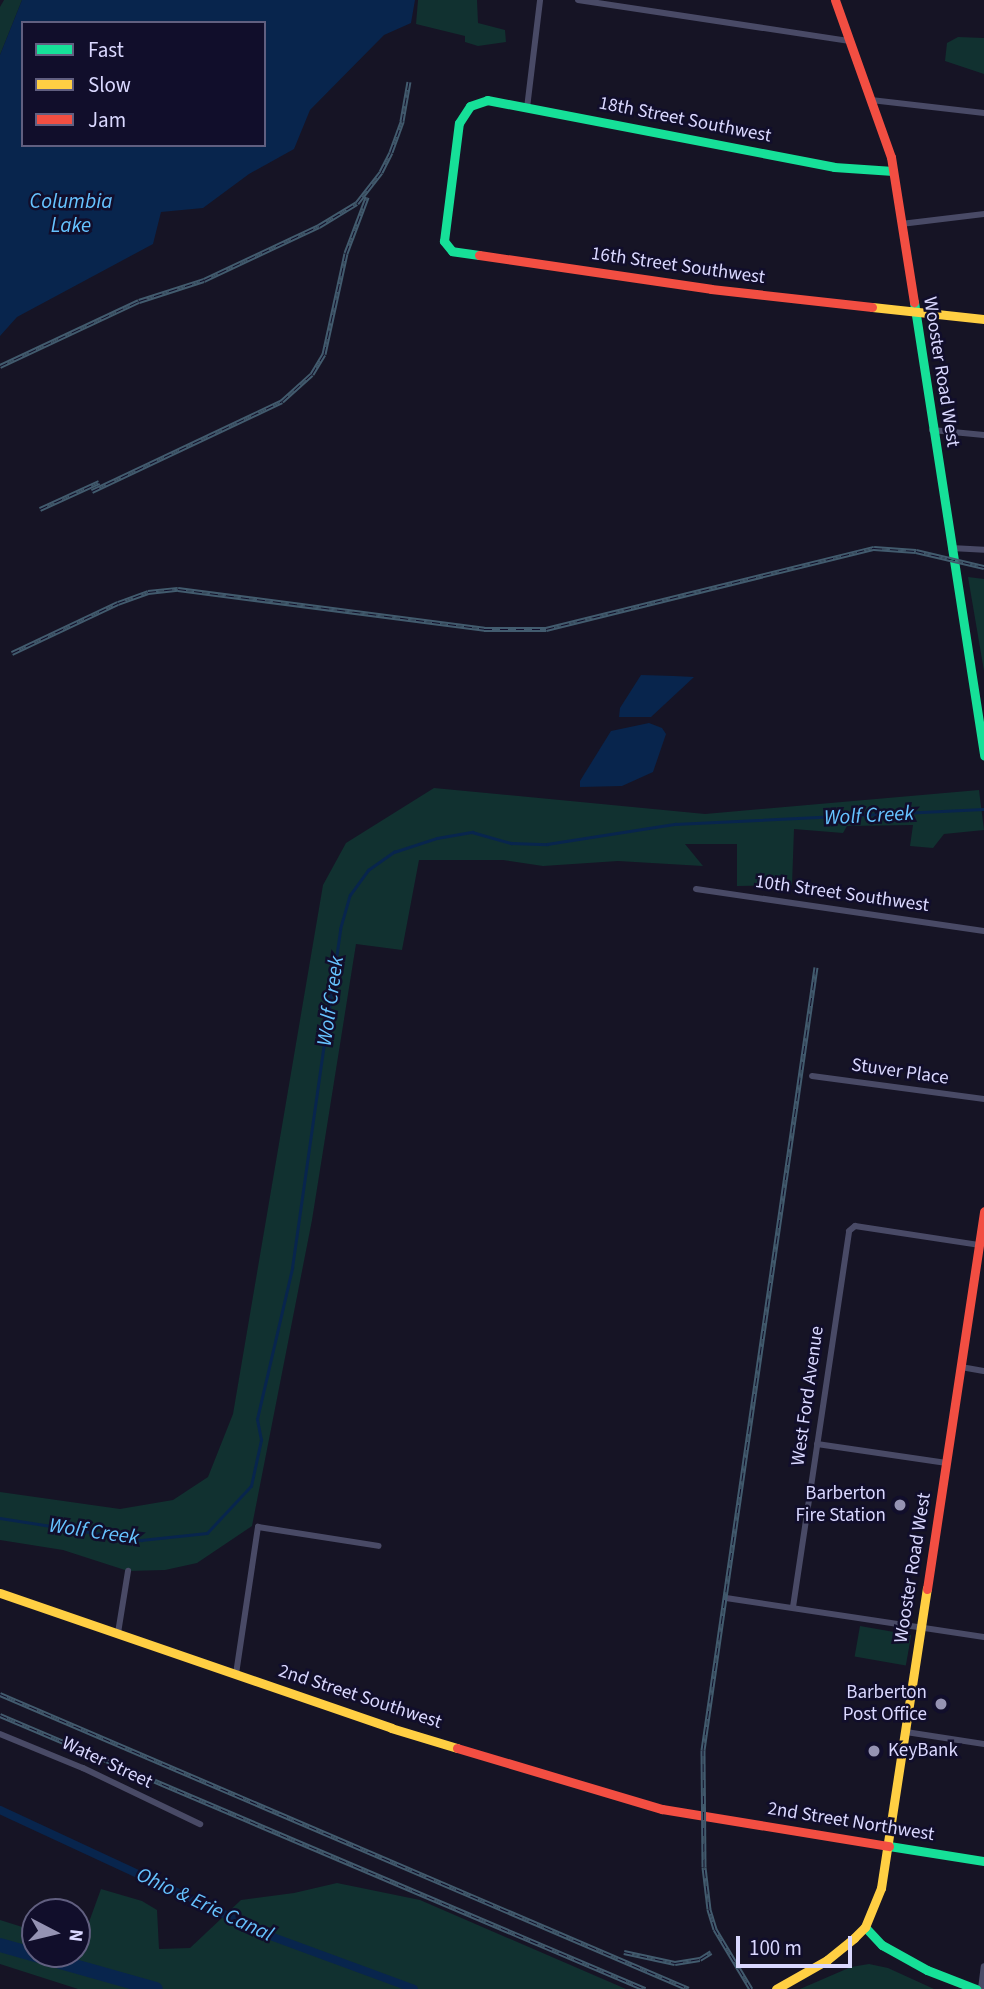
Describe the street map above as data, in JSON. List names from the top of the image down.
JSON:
{
  "streets": {
    "street": [
      "18th Street Southwest",
      "16th Street Southwest",
      "Wooster Road West",
      "10th Street Southwest",
      "Stuver Place",
      "West Ford Avenue",
      "2nd Street Southwest",
      "Water Street",
      "2nd Street Northwest"
    ]
  },
  "crossings": [
    ["18th Street Southwest", "16th Street Southwest"],
    ["18th Street Southwest", "Wooster Road West"],
    ["16th Street Southwest", "Wooster Road West"],
    ["Wooster Road West", "West Ford Avenue"],
    ["Wooster Road West", "2nd Street Northwest"],
    ["2nd Street Southwest", "2nd Street Northwest"]
  ],
  "water": ["Columbia Lake", "Wolf Creek", "Ohio & Erie Canal"],
  "places": ["Barberton Fire Station", "Barberton Post Office", "KeyBank"],
  "legend": ["Fast", "Slow", "Jam"],
  "scale_bar": "100 m",
  "north": "right"
}
